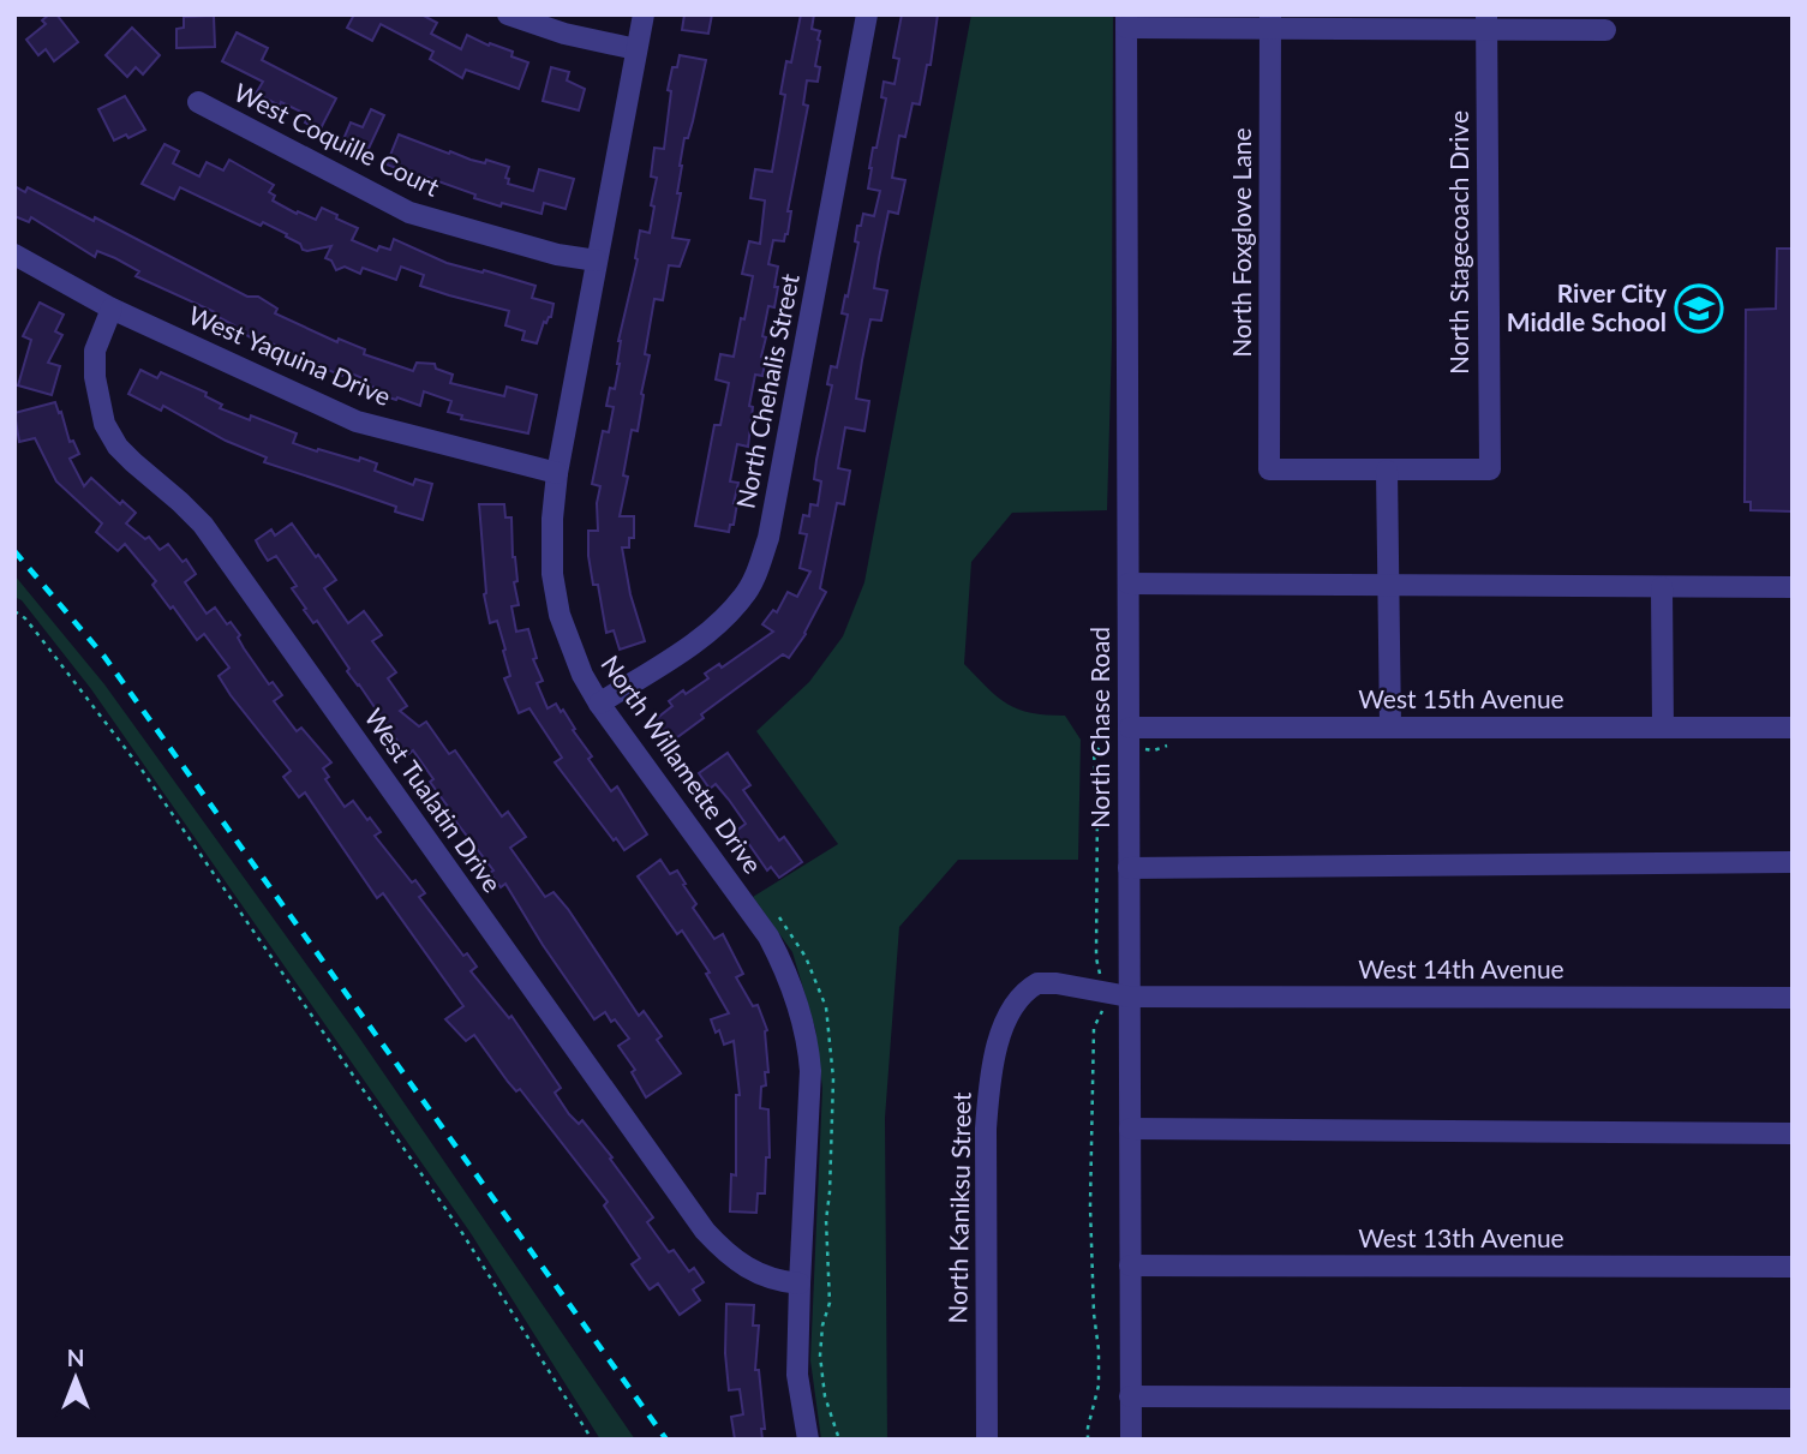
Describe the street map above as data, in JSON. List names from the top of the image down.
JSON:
{
  "streets": {
    "street": [
      "West Coquille Court",
      "North Foxglove Lane",
      "North Stagecoach Drive",
      "West Yaquina Drive",
      "North Chehalis Street",
      "West 15th Avenue",
      "North Chase Road",
      "North Willamette Drive",
      "West Tualatin Drive",
      "West 14th Avenue",
      "North Kaniksu Street",
      "West 13th Avenue"
    ]
  },
  "crossings": [
    ["West Coquille Court", "North Willamette Drive"],
    ["North Foxglove Lane", "North Stagecoach Drive"],
    ["West Yaquina Drive", "North Willamette Drive"],
    ["West Yaquina Drive", "West Tualatin Drive"],
    ["North Chehalis Street", "North Willamette Drive"],
    ["West 15th Avenue", "North Chase Road"],
    ["North Chase Road", "West 14th Avenue"],
    ["North Chase Road", "North Kaniksu Street"],
    ["North Chase Road", "West 13th Avenue"],
    ["North Willamette Drive", "West Tualatin Drive"],
    ["West 14th Avenue", "North Kaniksu Street"]
  ],
  "places": {
    "school or university": ["River City Middle School"]
  },
  "north": "top"
}
